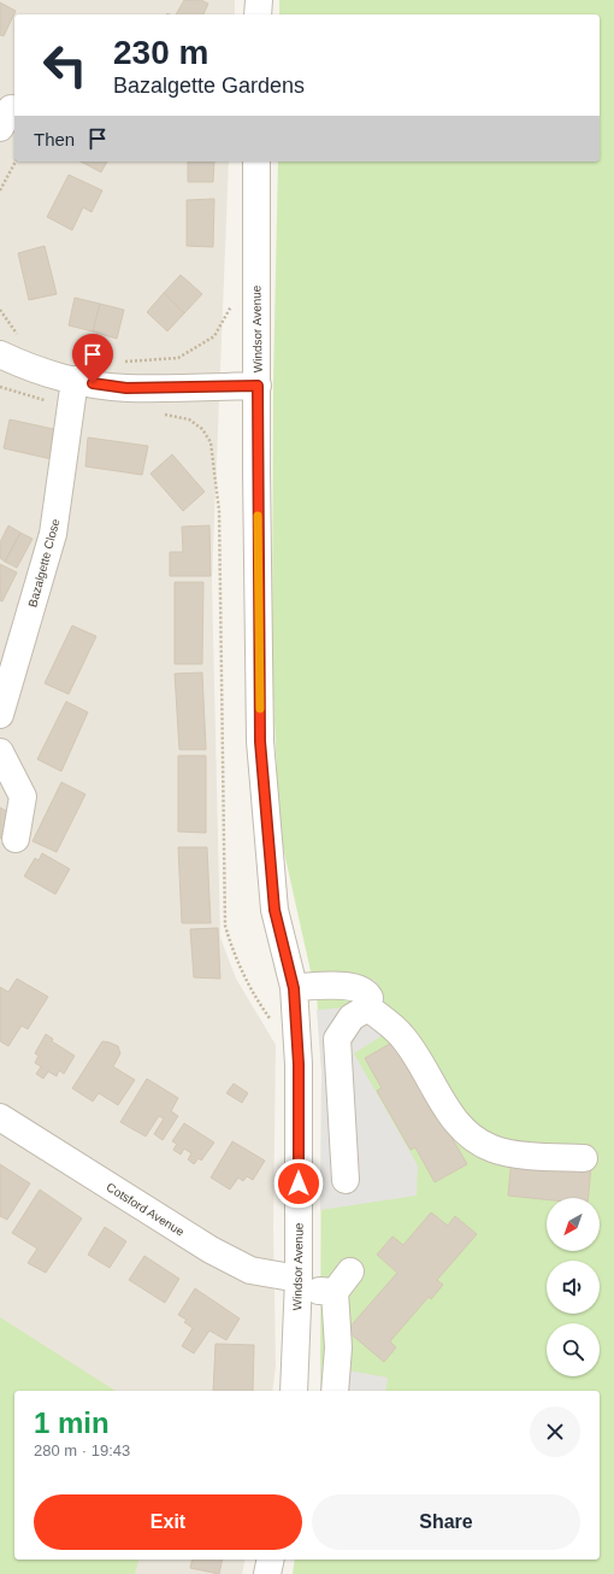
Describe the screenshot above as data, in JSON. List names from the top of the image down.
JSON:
{
  "streets": {
    "street": ["Windsor Avenue", "Bazalgette Close", "Cotsford Avenue"]
  },
  "crossings": [
    ["Windsor Avenue", "Cotsford Avenue"]
  ],
  "north": "bottom left",
  "page": {
    "turn": ["230 m", "Bazalgette Gardens"],
    "then": "Then",
    "heading": ["1 min", "280 m · 19:43"],
    "buttons": ["Exit", "Share"]
  }
}
